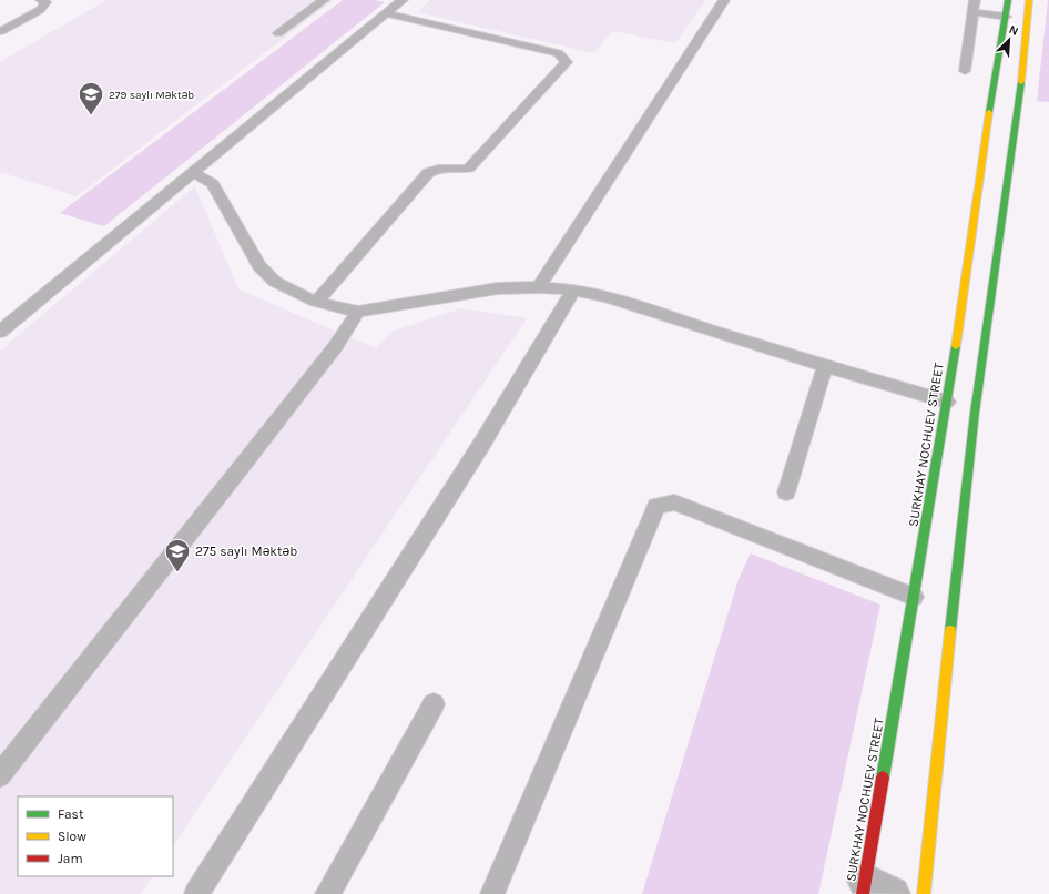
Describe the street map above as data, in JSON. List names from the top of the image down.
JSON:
{
  "streets": {
    "street": ["SURKHAY NOCHUEV STREET"]
  },
  "places": {
    "school or university": ["279 saylı Məktəb", "275 saylı Məktəb"]
  },
  "legend": ["Fast", "Slow", "Jam"],
  "north": "top right"
}
